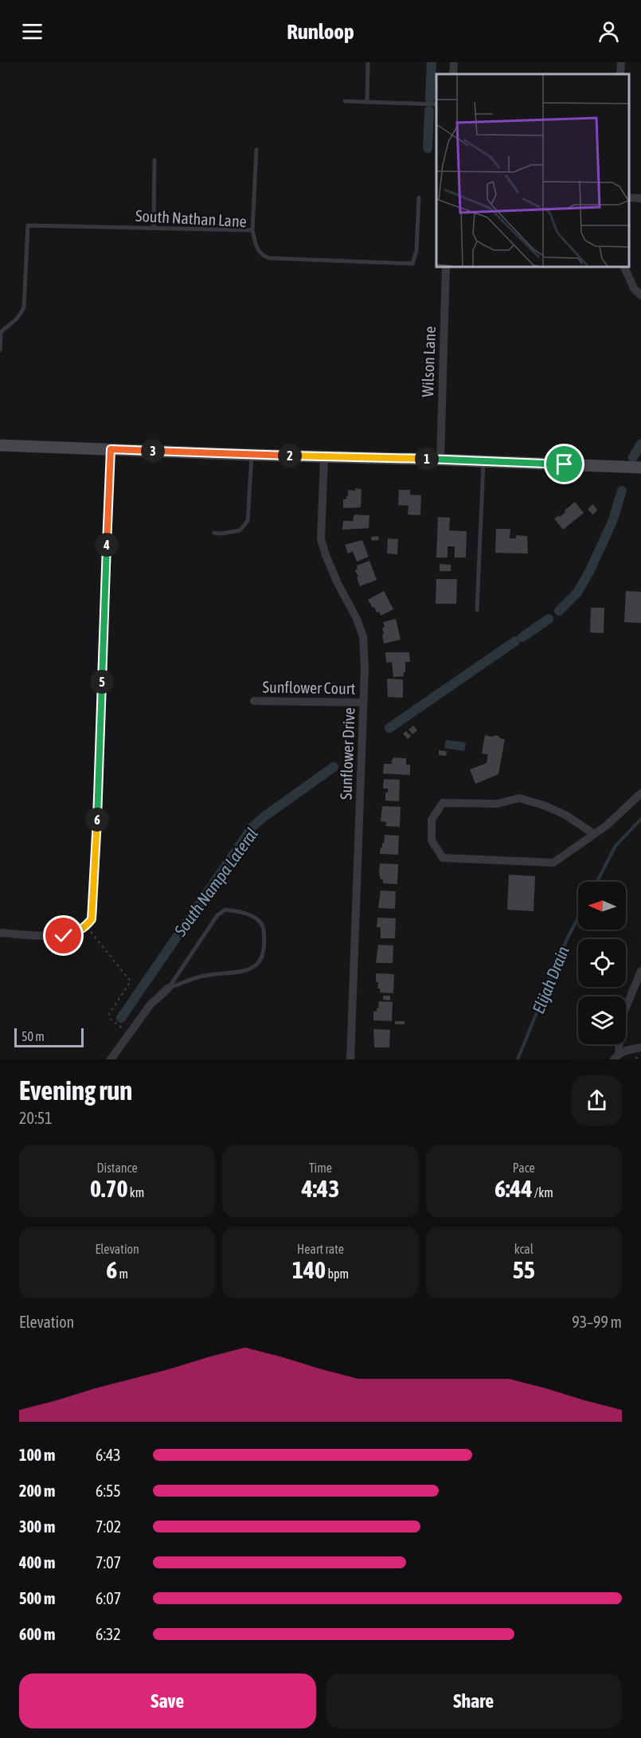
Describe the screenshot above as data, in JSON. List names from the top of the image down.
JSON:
{
  "streets": {
    "street": ["Wilson Lane", "Sunflower Court", "Sunflower Drive"],
    "lane": ["South Nathan Lane"]
  },
  "crossings": [
    ["Sunflower Court", "Sunflower Drive"]
  ],
  "water": ["South Nampa Lateral", "Elijah Drain"],
  "scale_bar": "50 m",
  "north": "left",
  "page": {
    "header": "Runloop",
    "pins": [
      "3",
      "2",
      "1",
      "4",
      "5",
      "6"
    ],
    "scale": "50 m",
    "heading": ["Evening run", "20:51"],
    "stats": [
      ["Distance", "0.70 km"],
      ["Time", "4:43"],
      ["Pace", "6:44 /km"],
      ["Elevation", "6 m"],
      ["Heart rate", "140 bpm"],
      ["kcal", "55"]
    ],
    "chart": ["Elevation", "93–99 m"],
    "list": [
      {
        "name": "100 m",
        "note": "6:43"
      },
      {
        "name": "200 m",
        "note": "6:55"
      },
      {
        "name": "300 m",
        "note": "7:02"
      },
      {
        "name": "400 m",
        "note": "7:07"
      },
      {
        "name": "500 m",
        "note": "6:07"
      },
      {
        "name": "600 m",
        "note": "6:32"
      }
    ],
    "buttons": ["Save", "Share"]
  }
}
